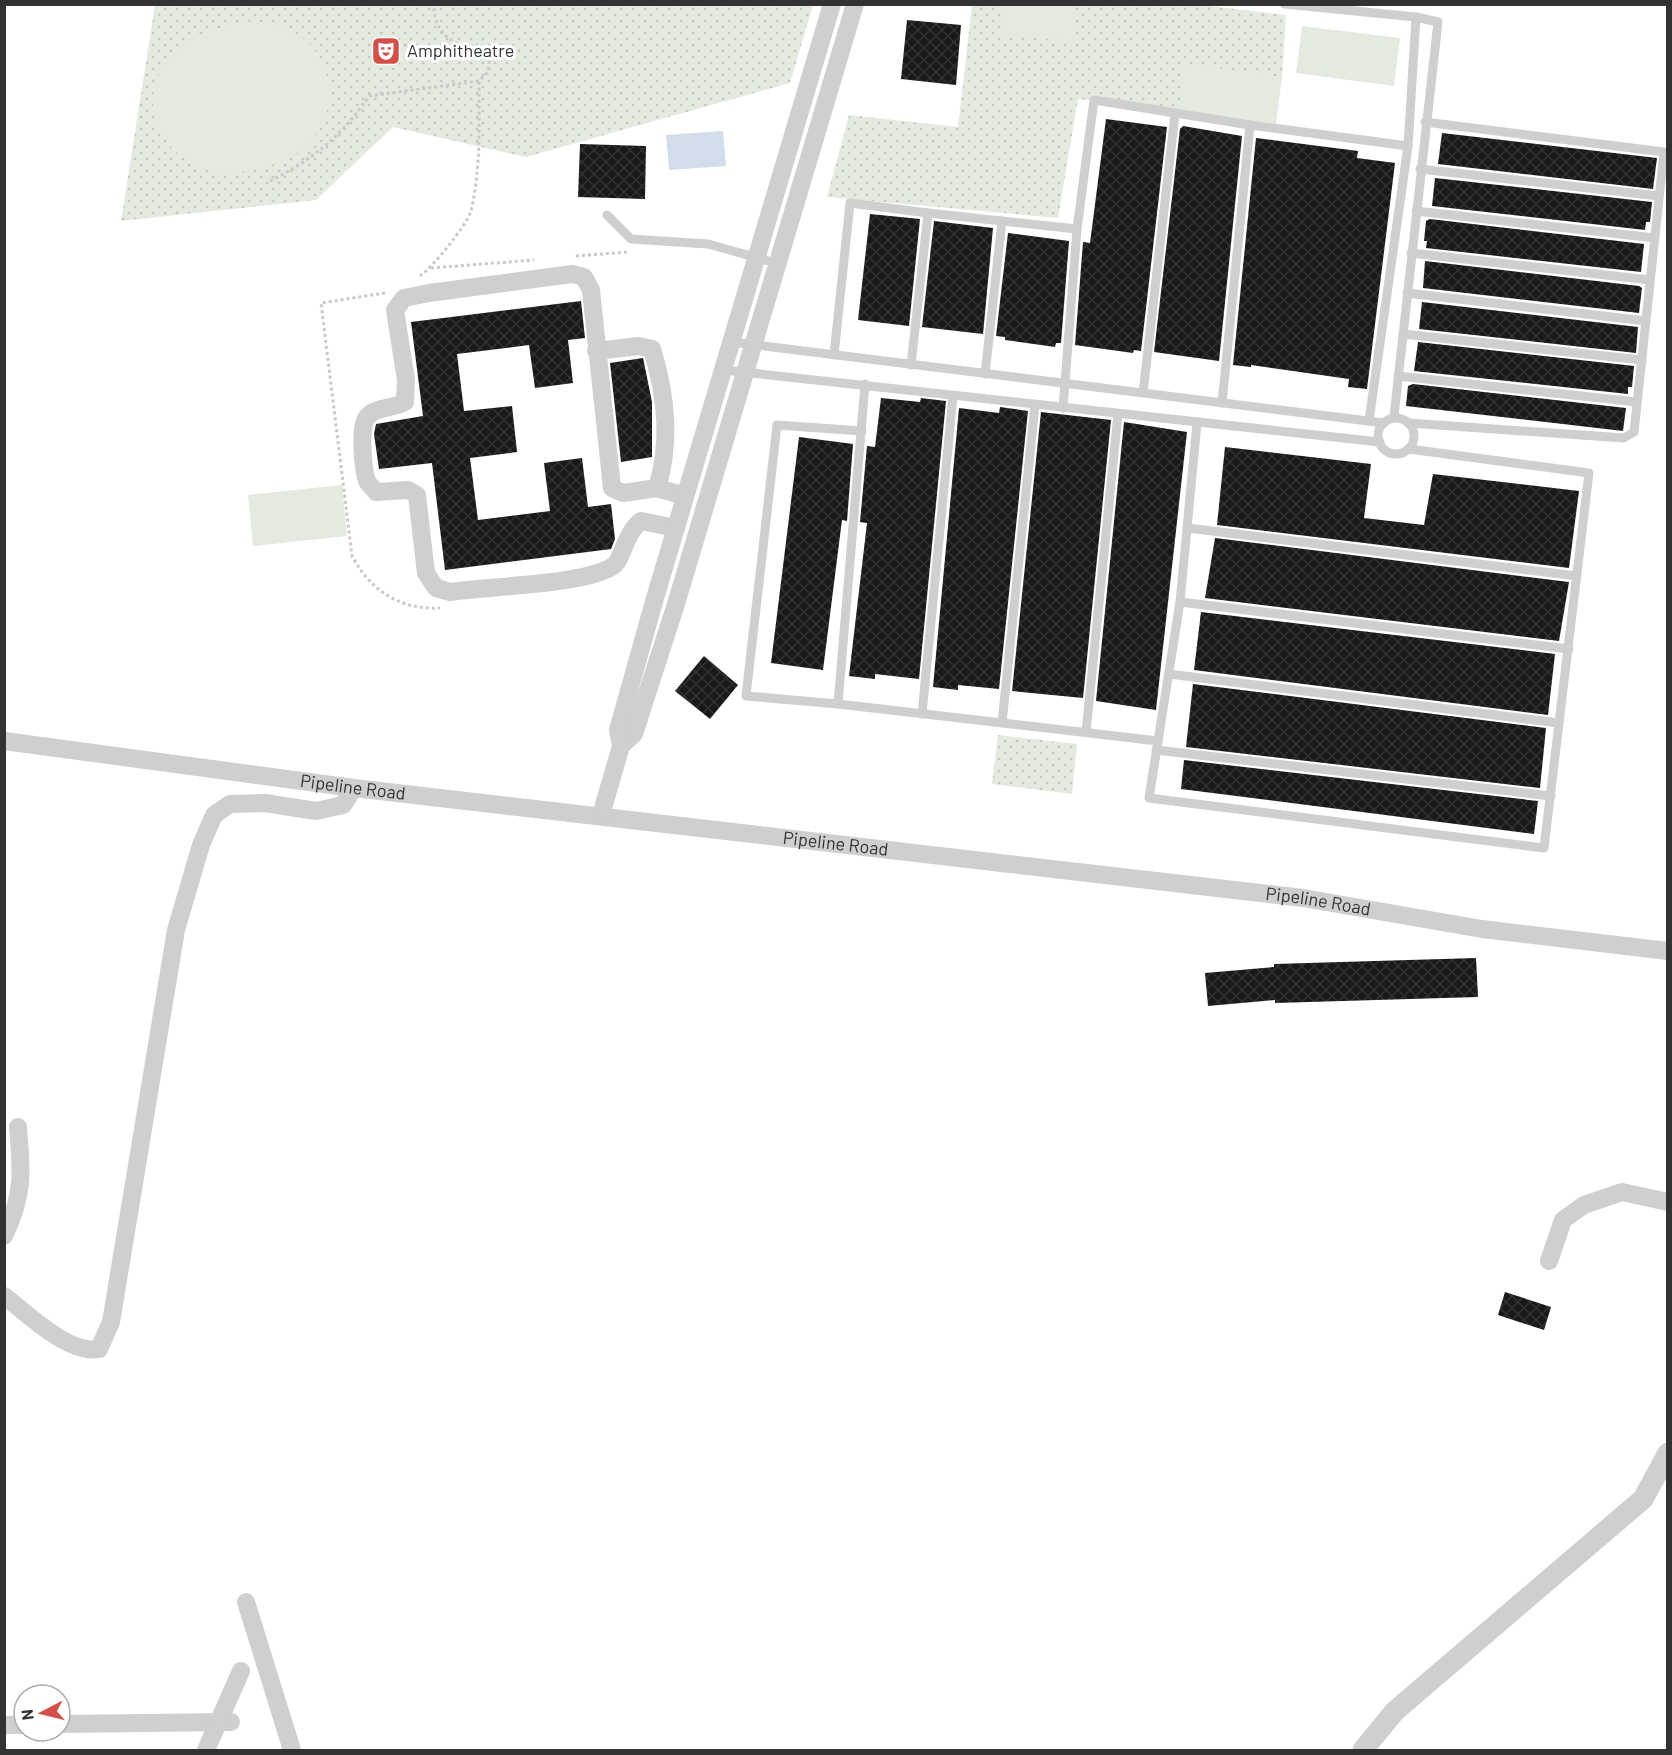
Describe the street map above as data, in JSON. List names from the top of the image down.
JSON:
{
  "streets": {
    "street": ["Pipeline Road"]
  },
  "places": {
    "theatre": ["Amphitheatre"]
  },
  "north": "left"
}
